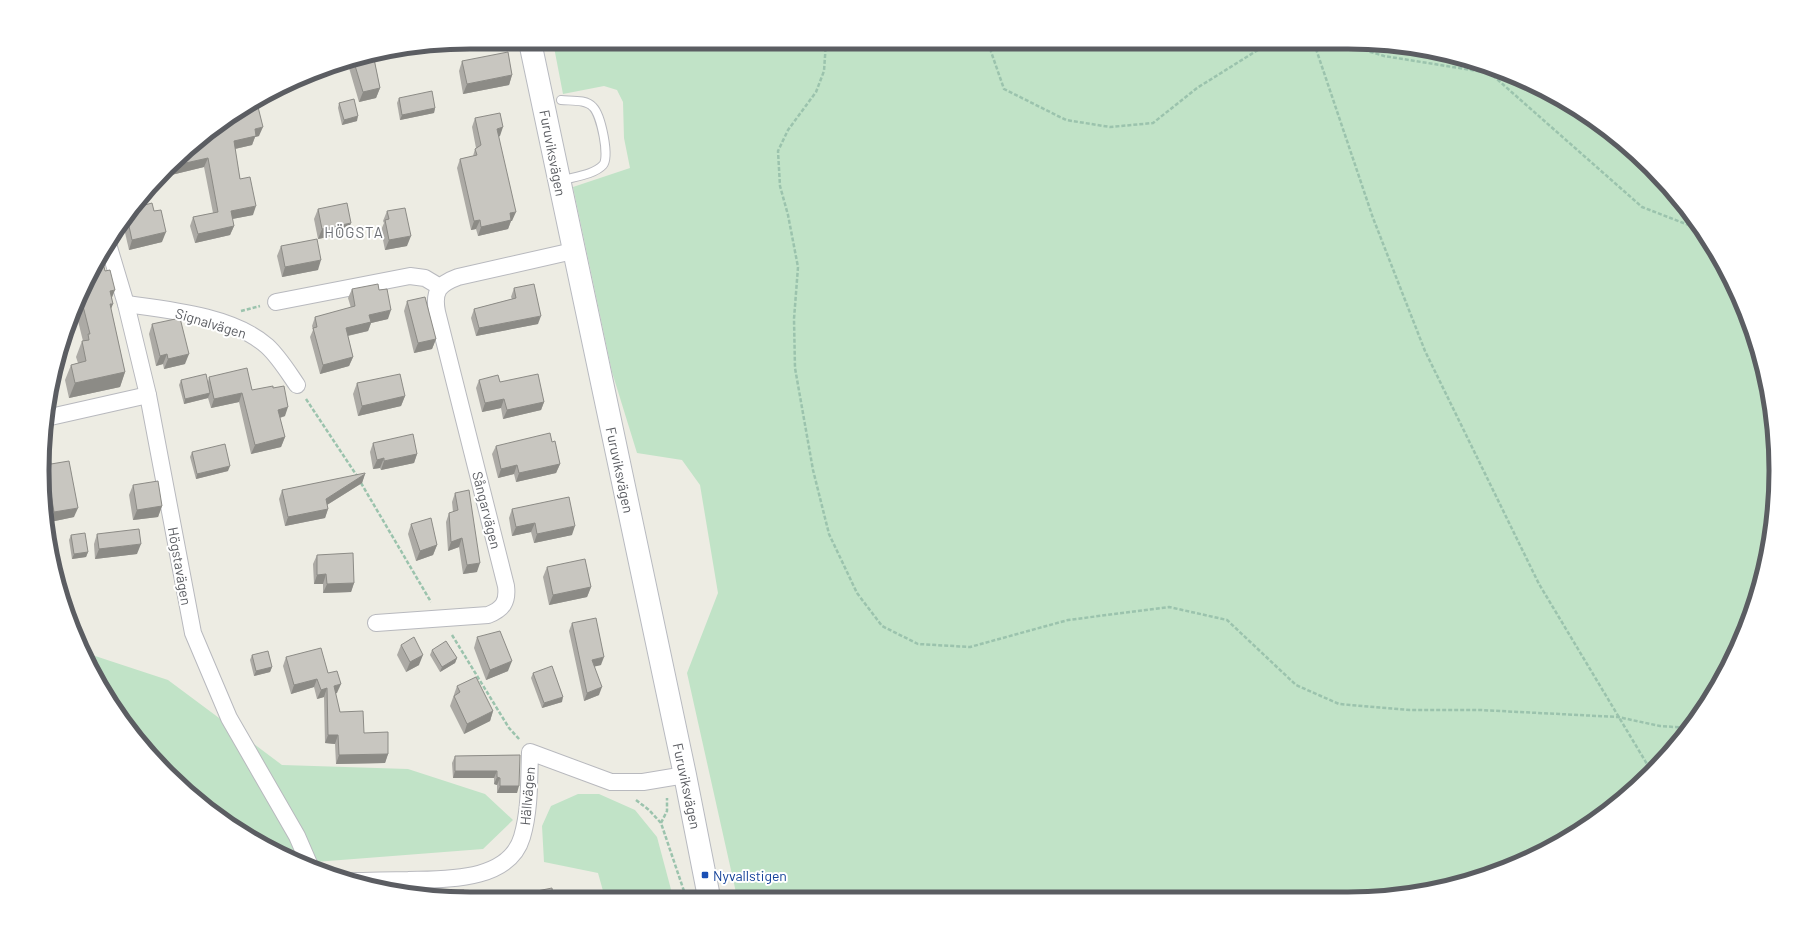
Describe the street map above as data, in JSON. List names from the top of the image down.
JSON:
{
  "streets": {
    "main road": ["Furuviksvägen"],
    "street": [
      "Signalvägen",
      "Sångarvägen",
      "Högstavägen",
      "Hällvägen"
    ]
  },
  "crossings": [
    ["Furuviksvägen", "Hällvägen"],
    ["Signalvägen", "Högstavägen"]
  ],
  "districts": ["HÖGSTA"],
  "places": {
    "transit": ["Nyvallstigen"]
  }
}
